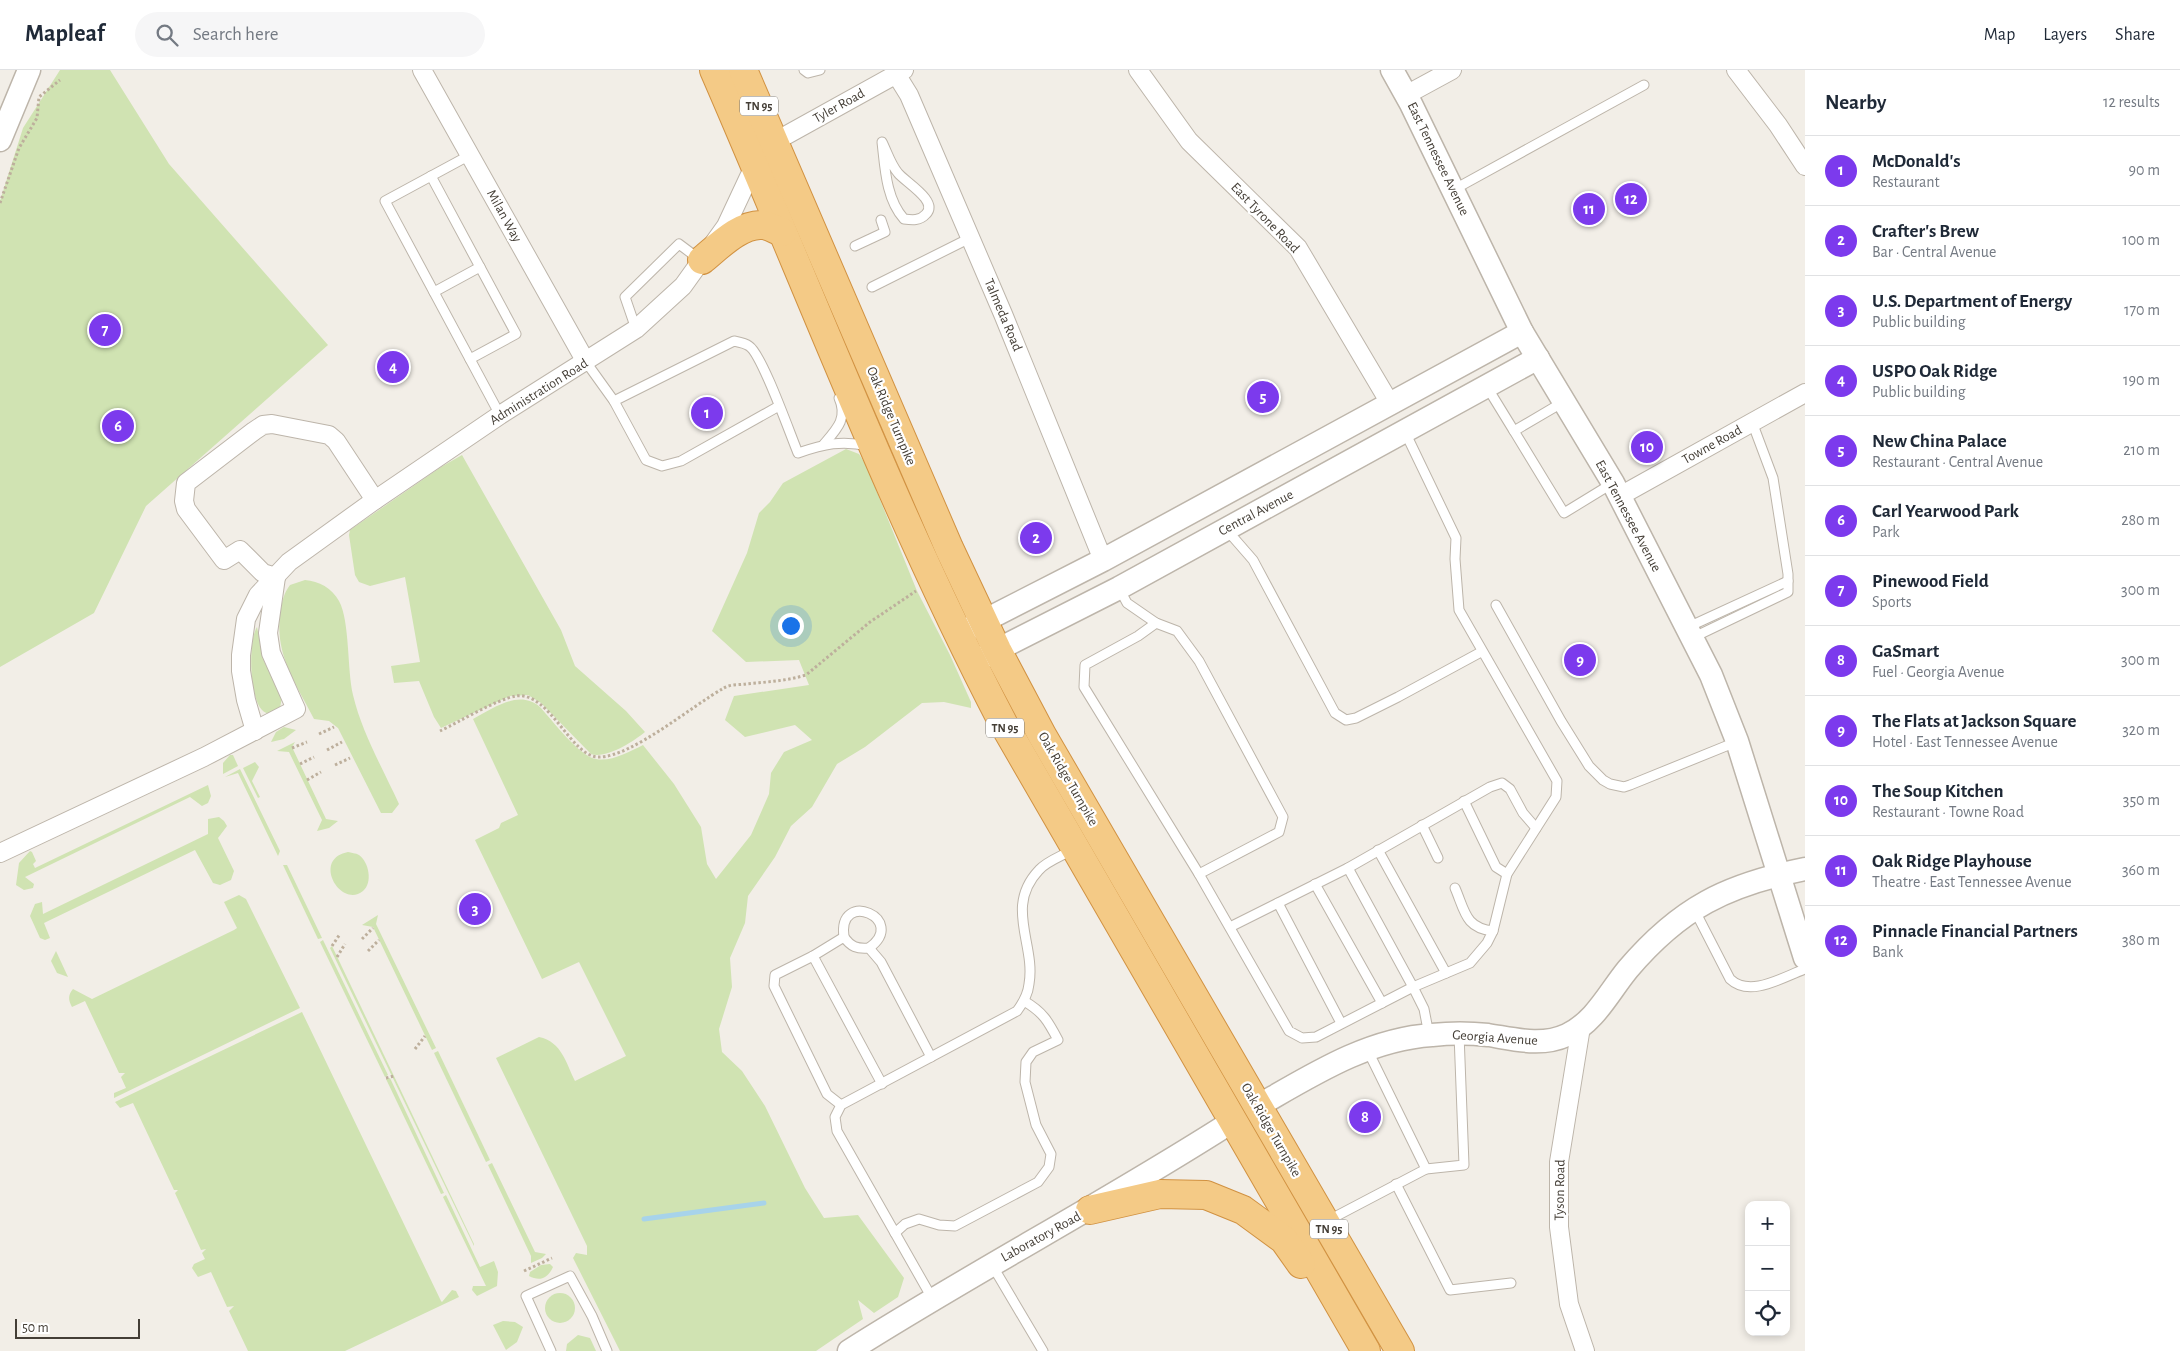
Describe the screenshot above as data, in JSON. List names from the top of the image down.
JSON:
{
  "streets": {
    "highway": ["TN 95", "Oak Ridge Turnpike"],
    "street": [
      "Tyler Road",
      "East Tennessee Avenue",
      "Milan Way",
      "East Tyrone Road",
      "Talmeda Road",
      "Administration Road",
      "Towne Road",
      "Central Avenue",
      "Georgia Avenue",
      "Tyson Road",
      "Laboratory Road"
    ]
  },
  "crossings": [
    ["Tyler Road", "Talmeda Road"],
    ["Tyler Road", "Oak Ridge Turnpike"],
    ["East Tennessee Avenue", "Towne Road"],
    ["East Tennessee Avenue", "Central Avenue"],
    ["East Tennessee Avenue", "Georgia Avenue"],
    ["Milan Way", "Administration Road"],
    ["Administration Road", "Oak Ridge Turnpike"],
    ["Oak Ridge Turnpike", "Central Avenue"],
    ["Oak Ridge Turnpike", "Georgia Avenue"],
    ["Oak Ridge Turnpike", "Laboratory Road"],
    ["Georgia Avenue", "Tyson Road"]
  ],
  "scale_bar": "50 m",
  "page": {
    "header": "Mapleaf",
    "search": "Search here",
    "nav": ["Map", "Layers", "Share"],
    "heading": ["Nearby", "12 results"],
    "list": [
      {
        "mark": "1",
        "name": "McDonald's",
        "note": "Restaurant",
        "value": "90 m"
      },
      {
        "mark": "2",
        "name": "Crafter's Brew",
        "note": "Bar · Central Avenue",
        "value": "100 m"
      },
      {
        "mark": "3",
        "name": "U.S. Department of Energy",
        "note": "Public building",
        "value": "170 m"
      },
      {
        "mark": "4",
        "name": "USPO Oak Ridge",
        "note": "Public building",
        "value": "190 m"
      },
      {
        "mark": "5",
        "name": "New China Palace",
        "note": "Restaurant · Central Avenue",
        "value": "210 m"
      },
      {
        "mark": "6",
        "name": "Carl Yearwood Park",
        "note": "Park",
        "value": "280 m"
      },
      {
        "mark": "7",
        "name": "Pinewood Field",
        "note": "Sports",
        "value": "300 m"
      },
      {
        "mark": "8",
        "name": "GaSmart",
        "note": "Fuel · Georgia Avenue",
        "value": "300 m"
      },
      {
        "mark": "9",
        "name": "The Flats at Jackson Square",
        "note": "Hotel · East Tennessee Avenue",
        "value": "320 m"
      },
      {
        "mark": "10",
        "name": "The Soup Kitchen",
        "note": "Restaurant · Towne Road",
        "value": "350 m"
      },
      {
        "mark": "11",
        "name": "Oak Ridge Playhouse",
        "note": "Theatre · East Tennessee Avenue",
        "value": "360 m"
      },
      {
        "mark": "12",
        "name": "Pinnacle Financial Partners",
        "note": "Bank",
        "value": "380 m"
      }
    ],
    "pins": [
      "12",
      "11",
      "7",
      "4",
      "5",
      "1",
      "6",
      "10",
      "2",
      "9",
      "3",
      "8"
    ],
    "map_buttons": ["+", "−"],
    "scale": "50 m"
  }
}
